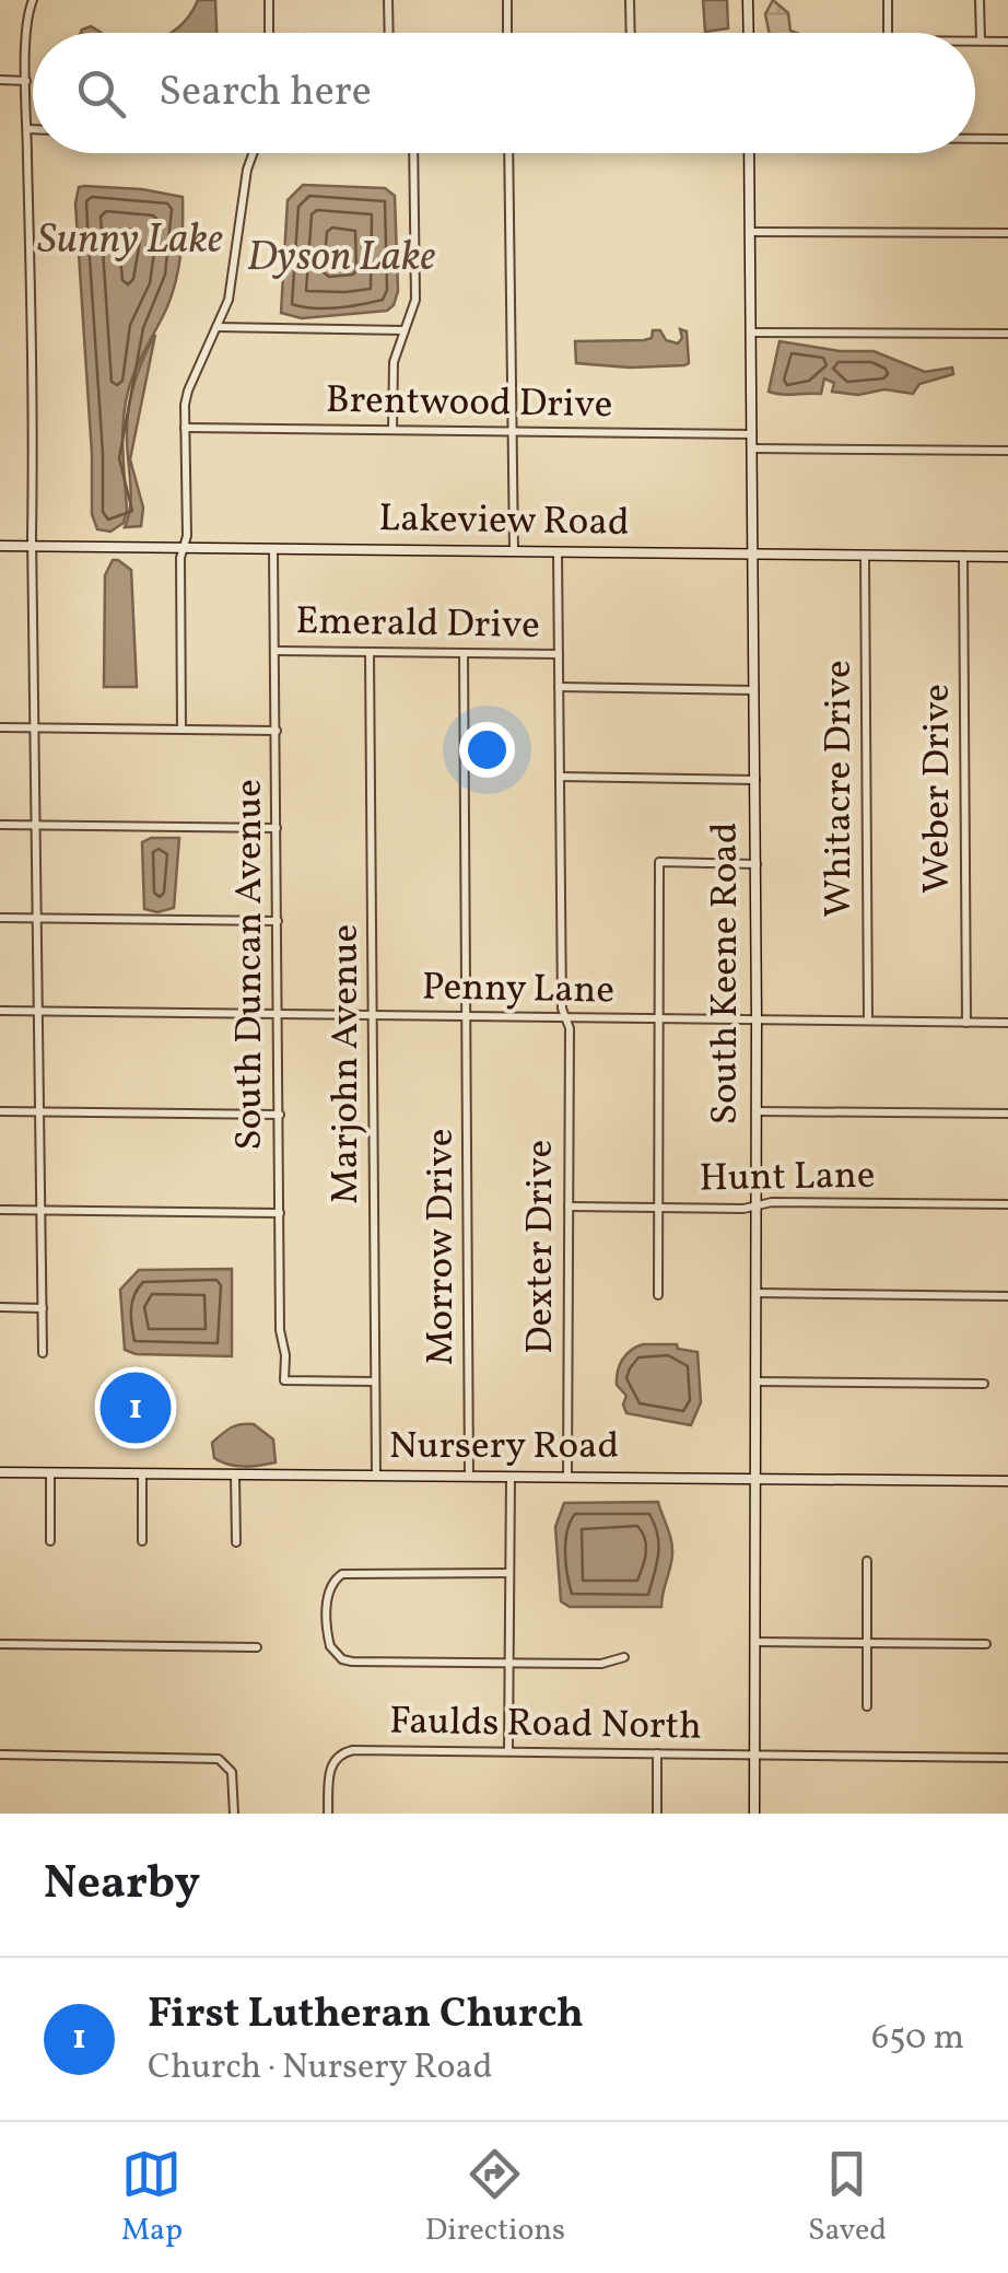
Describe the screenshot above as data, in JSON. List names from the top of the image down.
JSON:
{
  "streets": {
    "street": [
      "Brentwood Drive",
      "Lakeview Road",
      "Emerald Drive",
      "Whitacre Drive",
      "Weber Drive",
      "South Duncan Avenue",
      "South Keene Road",
      "Penny Lane",
      "Marjohn Avenue",
      "Hunt Lane",
      "Morrow Drive",
      "Dexter Drive",
      "Nursery Road",
      "Faulds Road North"
    ]
  },
  "crossings": [
    ["Brentwood Drive", "South Keene Road"],
    ["Lakeview Road", "Whitacre Drive"],
    ["Lakeview Road", "Weber Drive"],
    ["Lakeview Road", "South Duncan Avenue"],
    ["Lakeview Road", "South Keene Road"],
    ["Lakeview Road", "Dexter Drive"],
    ["Emerald Drive", "South Duncan Avenue"],
    ["Emerald Drive", "South Keene Road"],
    ["Emerald Drive", "Marjohn Avenue"],
    ["Emerald Drive", "Morrow Drive"],
    ["Emerald Drive", "Dexter Drive"],
    ["Whitacre Drive", "Penny Lane"],
    ["Weber Drive", "Penny Lane"],
    ["South Duncan Avenue", "Penny Lane"],
    ["South Duncan Avenue", "Marjohn Avenue"],
    ["South Keene Road", "Penny Lane"],
    ["South Keene Road", "Hunt Lane"],
    ["South Keene Road", "Nursery Road"],
    ["South Keene Road", "Faulds Road North"],
    ["Penny Lane", "Marjohn Avenue"],
    ["Penny Lane", "Morrow Drive"],
    ["Penny Lane", "Dexter Drive"],
    ["Marjohn Avenue", "Nursery Road"],
    ["Hunt Lane", "Dexter Drive"],
    ["Morrow Drive", "Nursery Road"],
    ["Dexter Drive", "Nursery Road"]
  ],
  "water": ["Sunny Lake", "Dyson Lake"],
  "page": {
    "search": "Search here",
    "pins": "1",
    "heading": "Nearby",
    "list": [
      {
        "mark": "1",
        "name": "First Lutheran Church",
        "note": "Church · Nursery Road",
        "value": "650 m"
      }
    ],
    "nav": ["Map", "Directions", "Saved"]
  }
}
